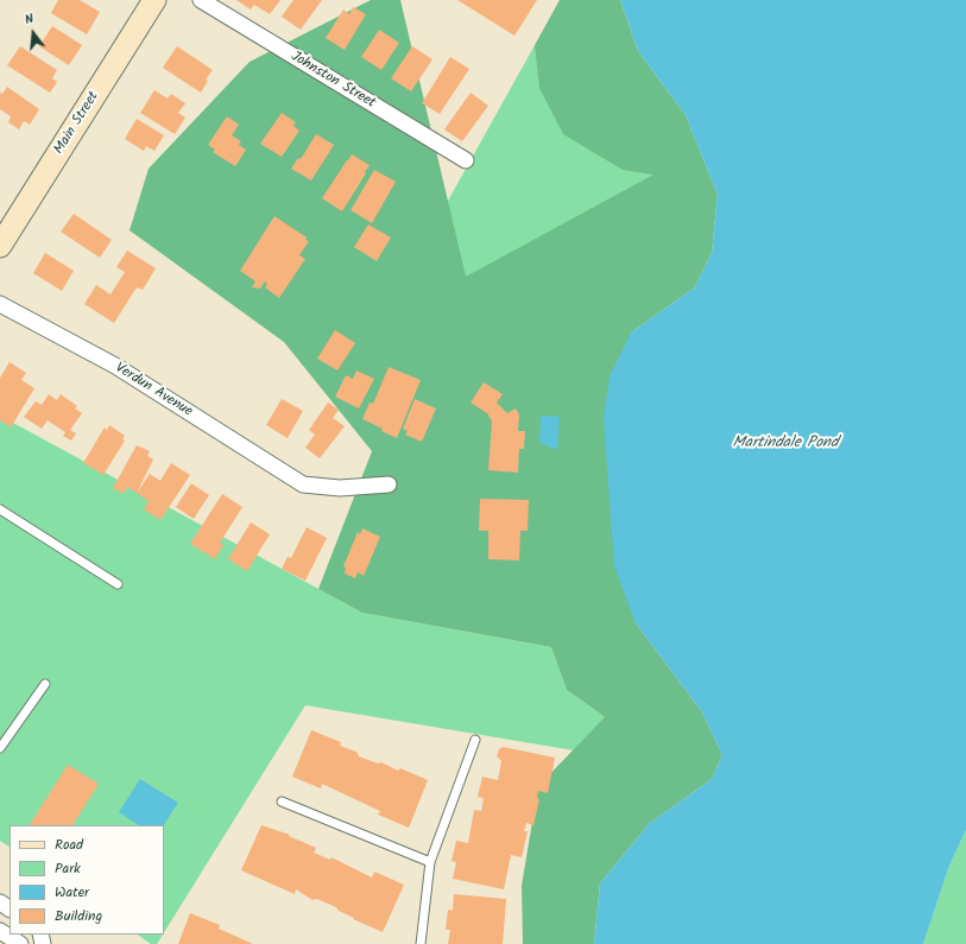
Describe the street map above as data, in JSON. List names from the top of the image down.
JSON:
{
  "streets": {
    "main road": ["Main Street"],
    "street": ["Johnston Street", "Verdun Avenue"]
  },
  "water": ["Martindale Pond"],
  "legend": [
    "Road",
    "Park",
    "Water",
    "Building"
  ],
  "north": "top"
}
